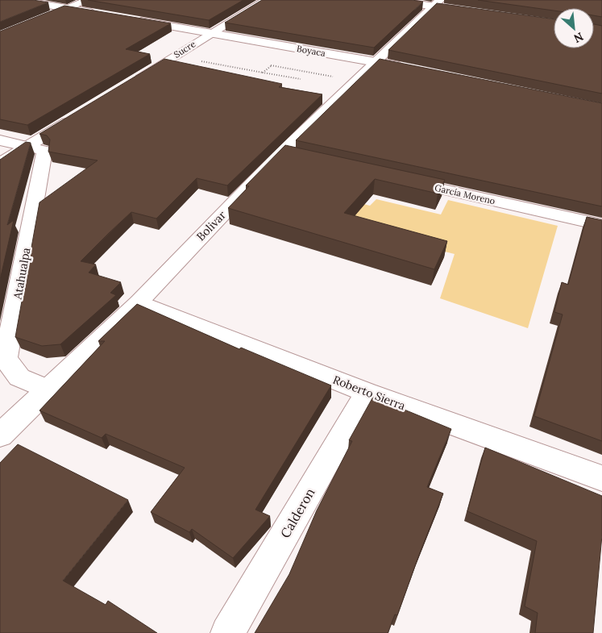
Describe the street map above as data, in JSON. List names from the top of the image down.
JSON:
{
  "streets": {
    "street": [
      "Sucre",
      "Boyaca",
      "García Moreno",
      "Bolivar",
      "Atahualpa",
      "Roberto Sierra",
      "Calderon"
    ]
  },
  "crossings": [
    ["Sucre", "Boyaca"],
    ["Boyaca", "Bolivar"],
    ["Bolivar", "Atahualpa"],
    ["Bolivar", "Roberto Sierra"],
    ["Roberto Sierra", "Calderon"]
  ],
  "north": "bottom right"
}
